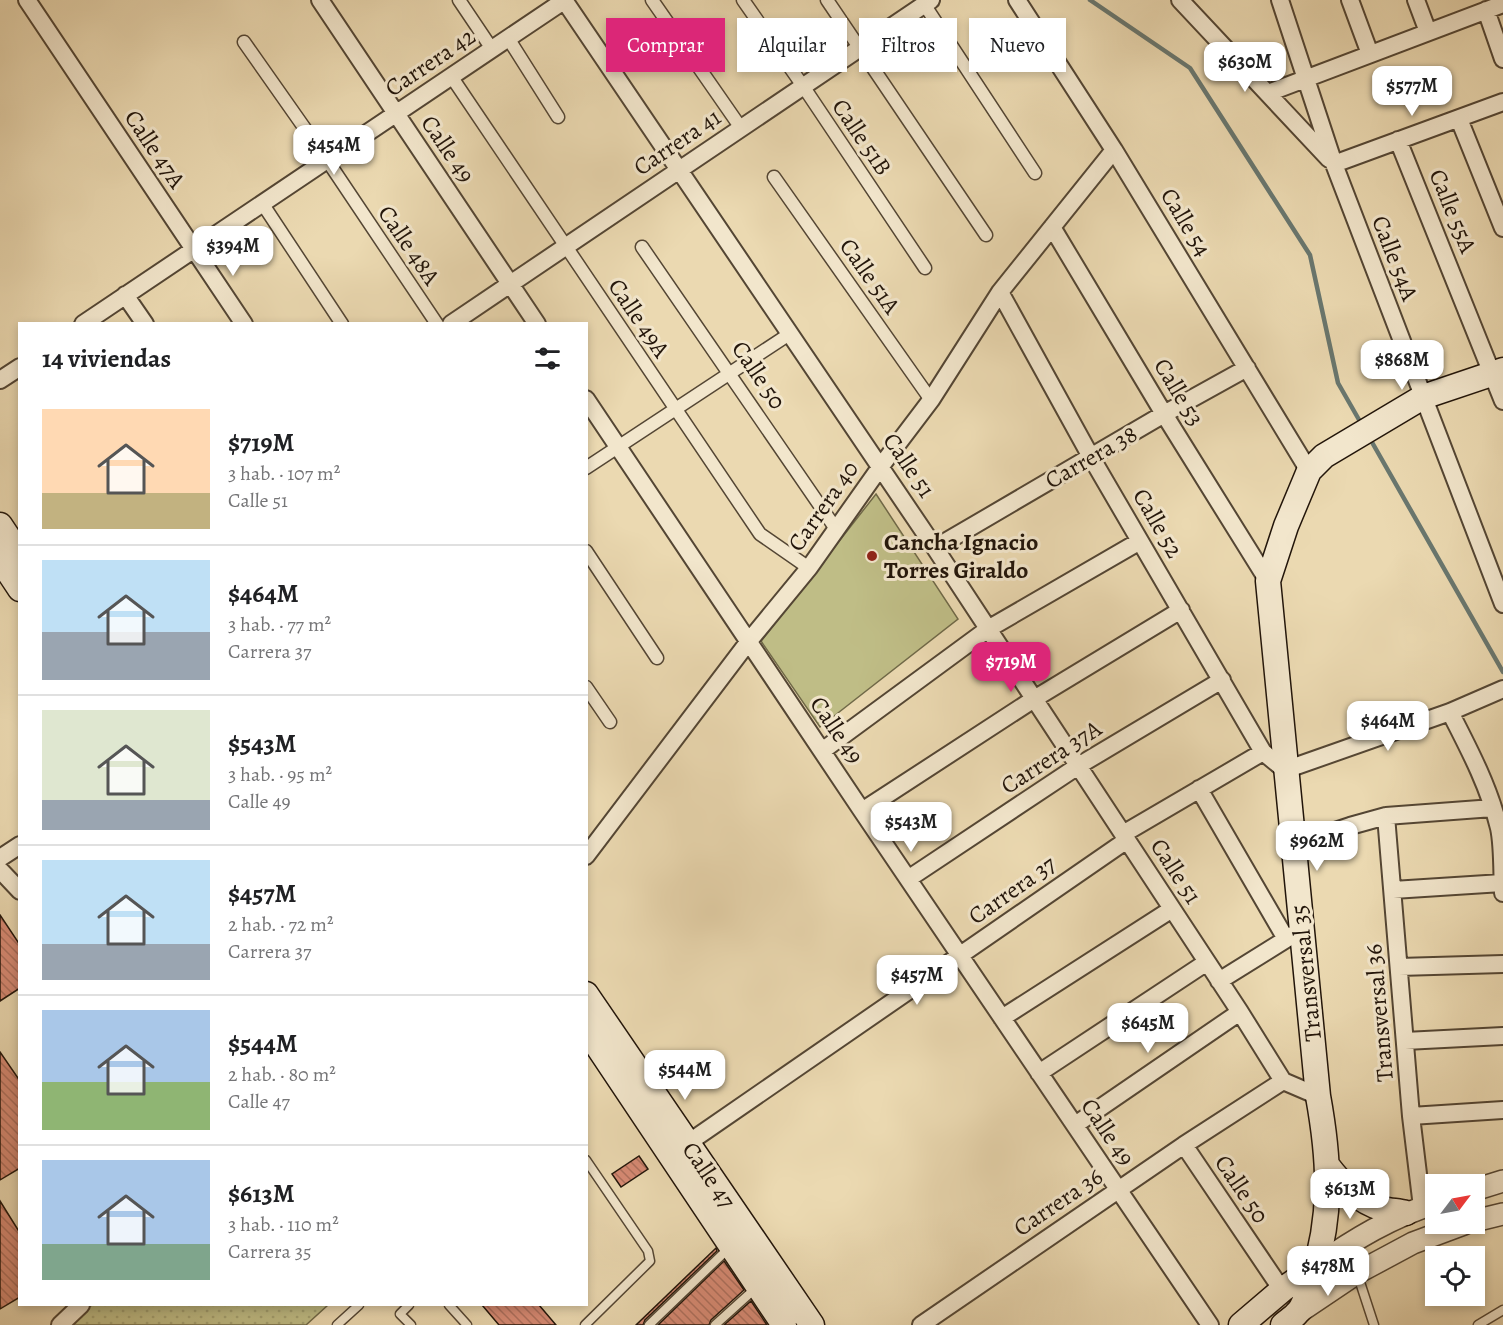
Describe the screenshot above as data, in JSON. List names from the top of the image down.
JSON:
{
  "streets": {
    "main road": ["Transversal 35", "Calle 47"],
    "street": [
      "Carrera 42",
      "Calle 51B",
      "Carrera 41",
      "Calle 47A",
      "Calle 49",
      "Calle 55A",
      "Calle 54",
      "Calle 48A",
      "Calle 54A",
      "Calle 51A",
      "Calle 49A",
      "Calle 50",
      "Calle 53",
      "Carrera 38",
      "Calle 51",
      "Carrera 40",
      "Calle 52",
      "Carrera 37A",
      "Carrera 37",
      "Transversal 36",
      "Carrera 36"
    ]
  },
  "crossings": [
    ["Carrera 42", "Calle 47A"],
    ["Carrera 42", "Calle 49"],
    ["Carrera 42", "Calle 48A"],
    ["Carrera 42", "Calle 49A"],
    ["Carrera 42", "Calle 51"],
    ["Calle 51B", "Carrera 41"],
    ["Carrera 41", "Calle 49"],
    ["Carrera 41", "Calle 49A"],
    ["Carrera 41", "Calle 51"],
    ["Calle 49", "Carrera 40"],
    ["Calle 49", "Carrera 37A"],
    ["Calle 49", "Carrera 37"],
    ["Calle 49", "Carrera 36"],
    ["Calle 54", "Carrera 38"],
    ["Calle 54", "Carrera 40"],
    ["Calle 54", "Transversal 35"],
    ["Calle 51A", "Carrera 40"],
    ["Calle 49A", "Carrera 40"],
    ["Calle 50", "Carrera 40"],
    ["Calle 50", "Carrera 36"],
    ["Calle 53", "Carrera 38"],
    ["Calle 53", "Carrera 40"],
    ["Calle 53", "Transversal 35"],
    ["Carrera 38", "Calle 51"],
    ["Carrera 38", "Calle 52"],
    ["Calle 51", "Carrera 40"],
    ["Calle 51", "Carrera 37A"],
    ["Calle 51", "Carrera 37"],
    ["Calle 51", "Carrera 36"],
    ["Carrera 40", "Calle 52"],
    ["Calle 52", "Carrera 37A"],
    ["Calle 52", "Carrera 37"],
    ["Calle 52", "Transversal 35"],
    ["Carrera 37", "Calle 47"]
  ],
  "places": ["Cancha Ignacio Torres Giraldo"],
  "north": "top right",
  "page": {
    "chip": [
      "Comprar",
      "Alquilar",
      "Filtros",
      "Nuevo"
    ],
    "price": [
      "$630M",
      "$577M",
      "$454M",
      "$394M",
      "$868M",
      "$719M",
      "$464M",
      "$543M",
      "$962M",
      "$457M",
      "$645M",
      "$544M",
      "$613M",
      "$478M"
    ],
    "heading": "14 viviendas",
    "list": [
      {
        "name": "$719M",
        "note": "3 hab. · 107 m² · Calle 51"
      },
      {
        "name": "$464M",
        "note": "3 hab. · 77 m² · Carrera 37"
      },
      {
        "name": "$543M",
        "note": "3 hab. · 95 m² · Calle 49"
      },
      {
        "name": "$457M",
        "note": "2 hab. · 72 m² · Carrera 37"
      },
      {
        "name": "$544M",
        "note": "2 hab. · 80 m² · Calle 47"
      },
      {
        "name": "$613M",
        "note": "3 hab. · 110 m² · Carrera 35"
      }
    ]
  }
}
